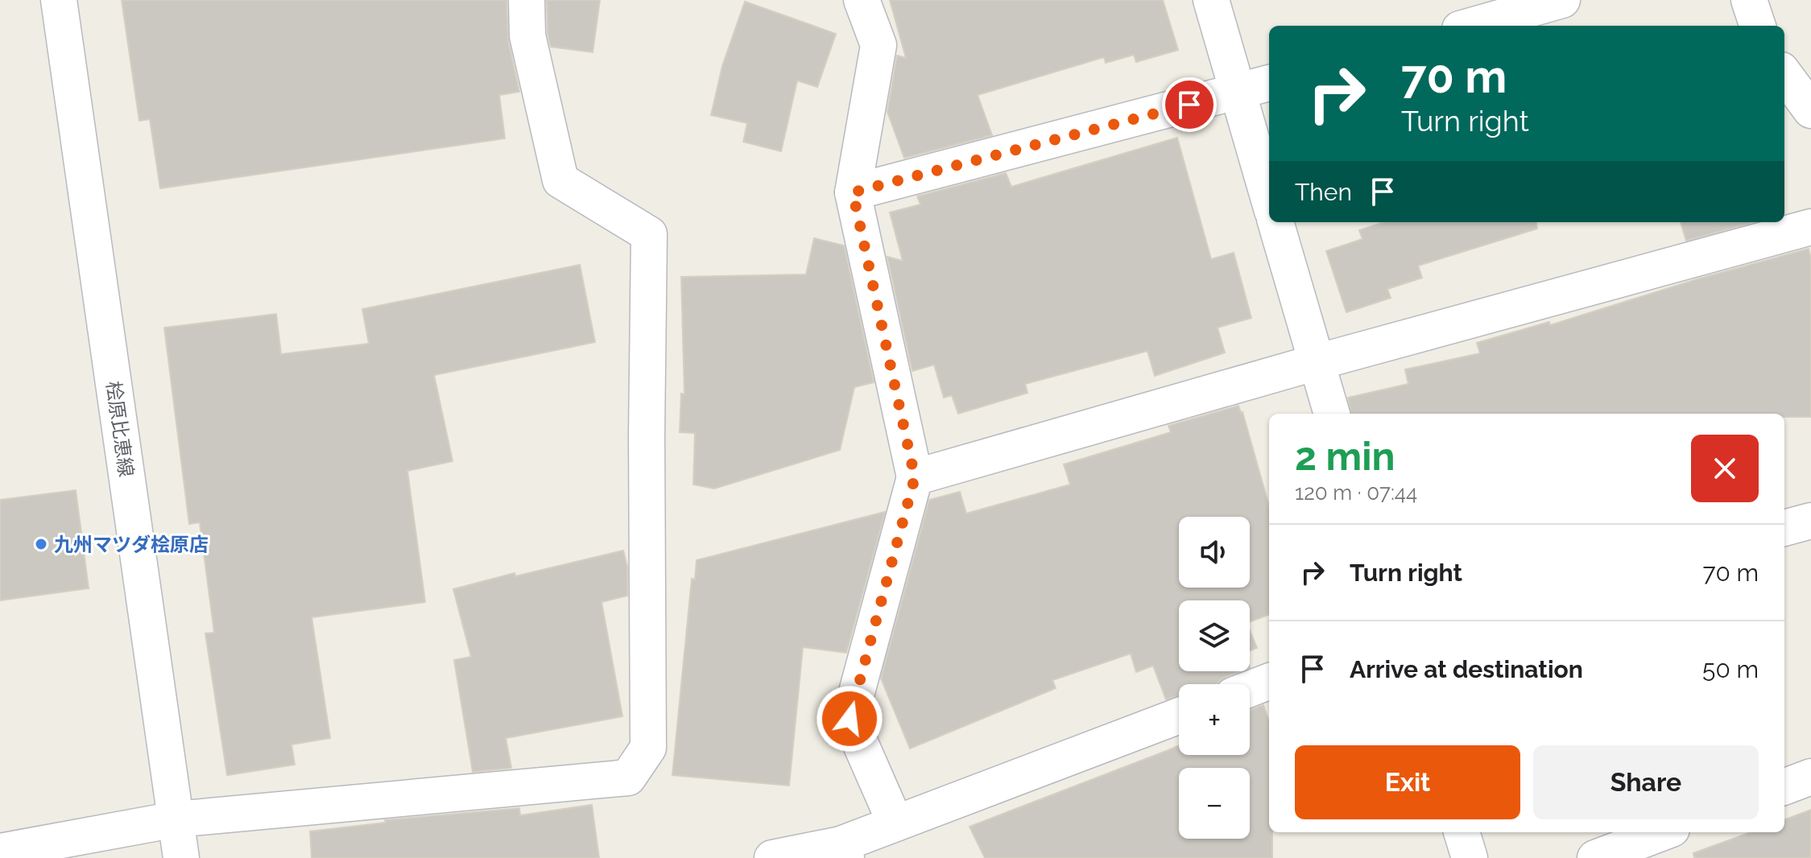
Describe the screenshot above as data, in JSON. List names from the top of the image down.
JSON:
{
  "streets": {
    "street": ["桧原比恵線"]
  },
  "places": ["九州マツダ桧原店"],
  "page": {
    "turn": ["70 m", "Turn right"],
    "then": "Then",
    "heading": ["2 min", "120 m · 07:44"],
    "map_buttons": ["+", "−"],
    "list": [
      {
        "name": "Turn right",
        "value": "70 m"
      },
      {
        "name": "Arrive at destination",
        "value": "50 m"
      }
    ],
    "buttons": ["Exit", "Share"]
  }
}
